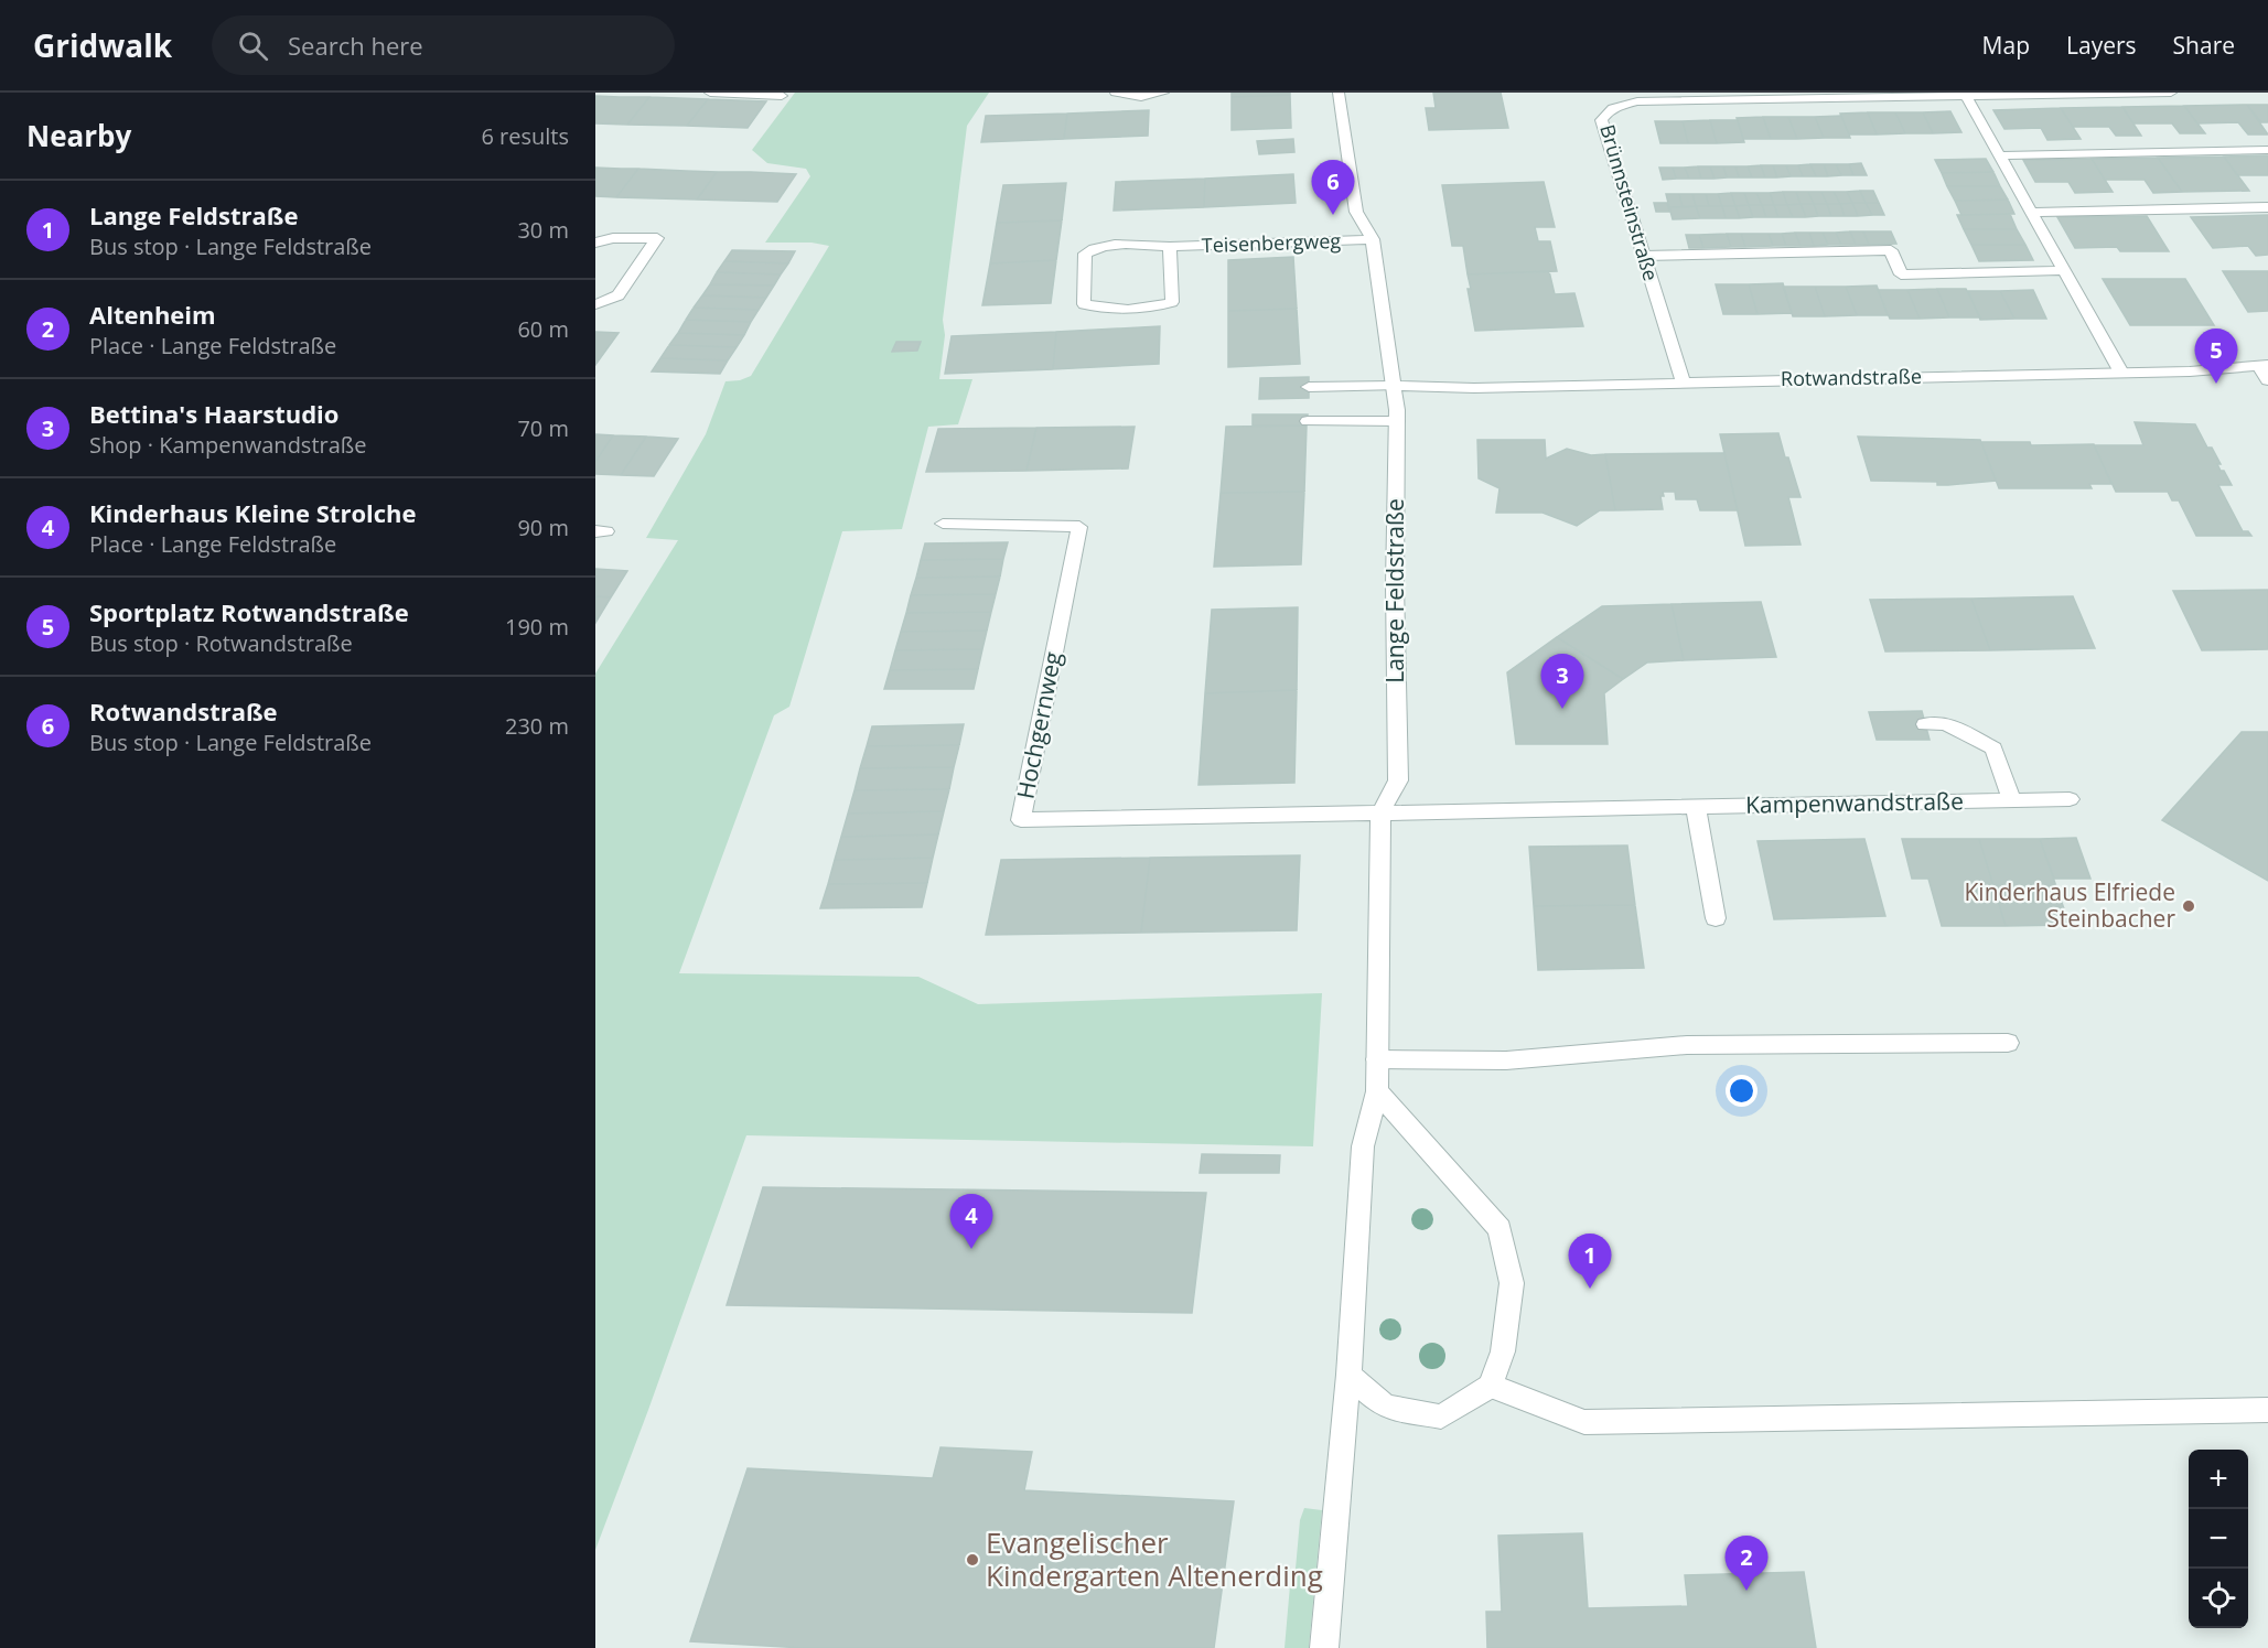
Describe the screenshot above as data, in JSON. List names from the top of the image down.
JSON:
{
  "streets": {
    "street": [
      "Brünnsteinstraße",
      "Teisenbergweg",
      "Rotwandstraße",
      "Lange Feldstraße",
      "Hochgernweg",
      "Kampenwandstraße"
    ]
  },
  "crossings": [
    ["Brünnsteinstraße", "Rotwandstraße"],
    ["Teisenbergweg", "Lange Feldstraße"],
    ["Rotwandstraße", "Lange Feldstraße"],
    ["Lange Feldstraße", "Hochgernweg"],
    ["Lange Feldstraße", "Kampenwandstraße"],
    ["Hochgernweg", "Kampenwandstraße"]
  ],
  "places": ["Kinderhaus Elfriede Steinbacher", "Evangelischer Kindergarten Altenerding"],
  "page": {
    "header": "Gridwalk",
    "search": "Search here",
    "nav": ["Map", "Layers", "Share"],
    "heading": ["Nearby", "6 results"],
    "pins": [
      "6",
      "5",
      "3",
      "4",
      "1",
      "2"
    ],
    "list": [
      {
        "mark": "1",
        "name": "Lange Feldstraße",
        "note": "Bus stop · Lange Feldstraße",
        "value": "30 m"
      },
      {
        "mark": "2",
        "name": "Altenheim",
        "note": "Place · Lange Feldstraße",
        "value": "60 m"
      },
      {
        "mark": "3",
        "name": "Bettina's Haarstudio",
        "note": "Shop · Kampenwandstraße",
        "value": "70 m"
      },
      {
        "mark": "4",
        "name": "Kinderhaus Kleine Strolche",
        "note": "Place · Lange Feldstraße",
        "value": "90 m"
      },
      {
        "mark": "5",
        "name": "Sportplatz Rotwandstraße",
        "note": "Bus stop · Rotwandstraße",
        "value": "190 m"
      },
      {
        "mark": "6",
        "name": "Rotwandstraße",
        "note": "Bus stop · Lange Feldstraße",
        "value": "230 m"
      }
    ],
    "map_buttons": ["+", "−"]
  }
}
